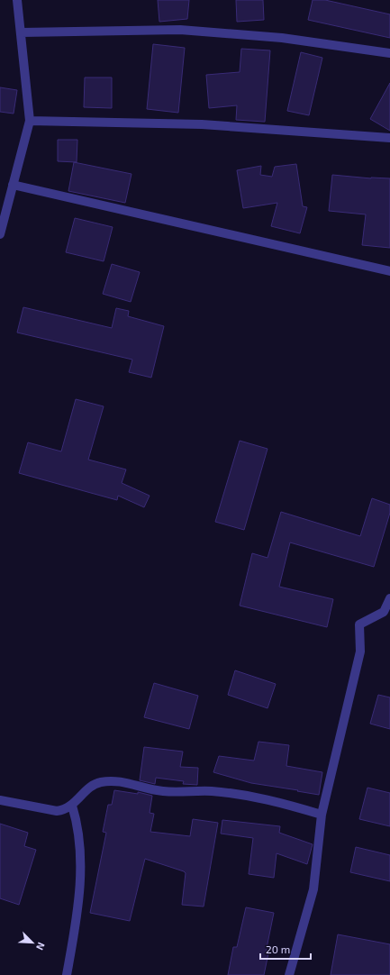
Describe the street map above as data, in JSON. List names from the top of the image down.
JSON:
{
  "scale_bar": "20 m",
  "north": "bottom right"
}
